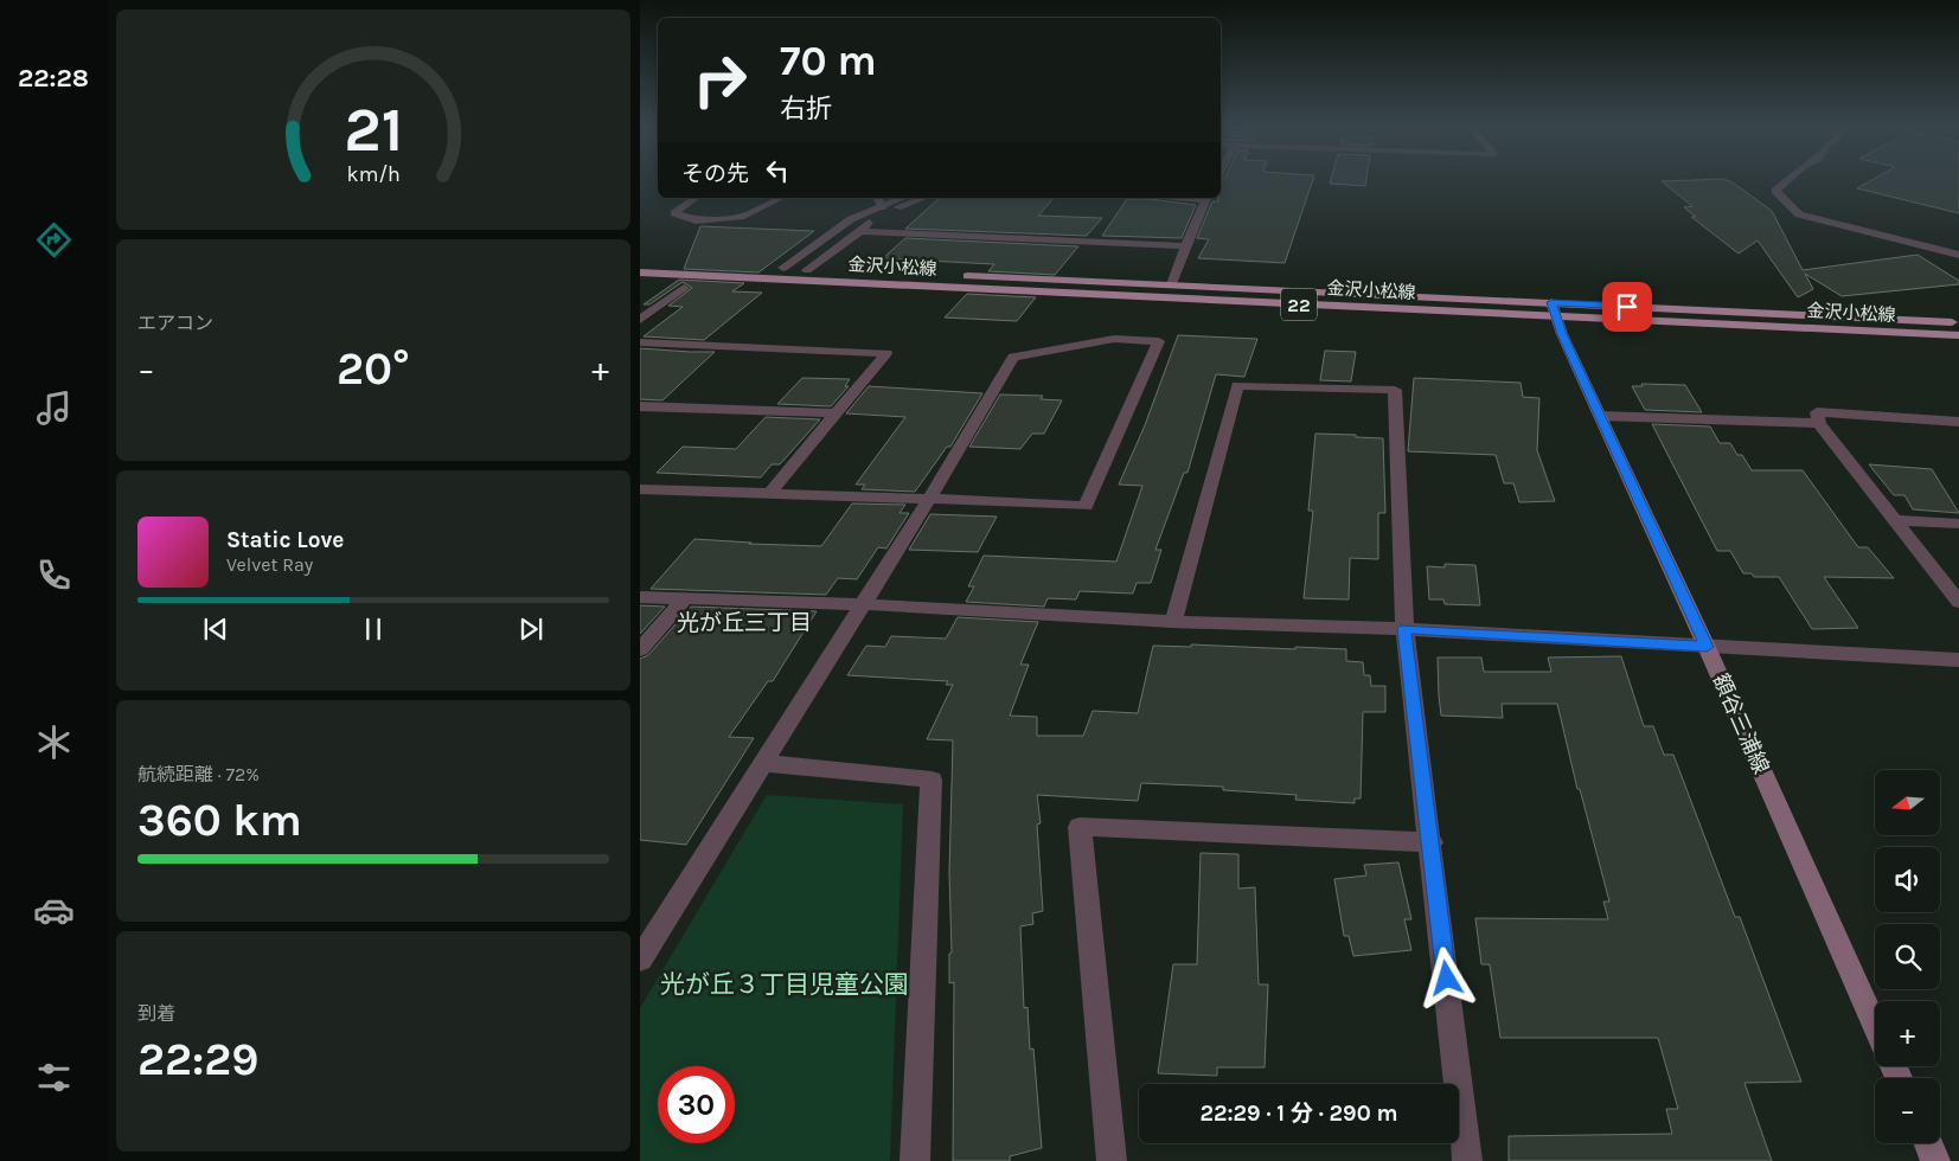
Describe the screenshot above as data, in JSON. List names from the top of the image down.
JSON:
{
  "streets": {
    "main road": ["金沢小松線", "22", "額谷三浦線"]
  },
  "crossings": [
    ["金沢小松線", "額谷三浦線"]
  ],
  "districts": ["光が丘三丁目"],
  "parks": ["光が丘３丁目児童公園"],
  "north": "left",
  "page": {
    "tabs": "22:28",
    "turn": ["70 m", "右折"],
    "then": "その先",
    "tile": [
      "エアコン",
      ["航続距離 · 72%", "360 km"],
      ["到着", "22:29"]
    ],
    "heat": ["−", "20°", "+"],
    "song": ["Static Love", "Velvet Ray"],
    "map_buttons": ["+", "−"],
    "limit": "30",
    "trip": "22:29 · 1 分 · 290 m",
    "gauge": ["21", "km/h"]
  }
}
